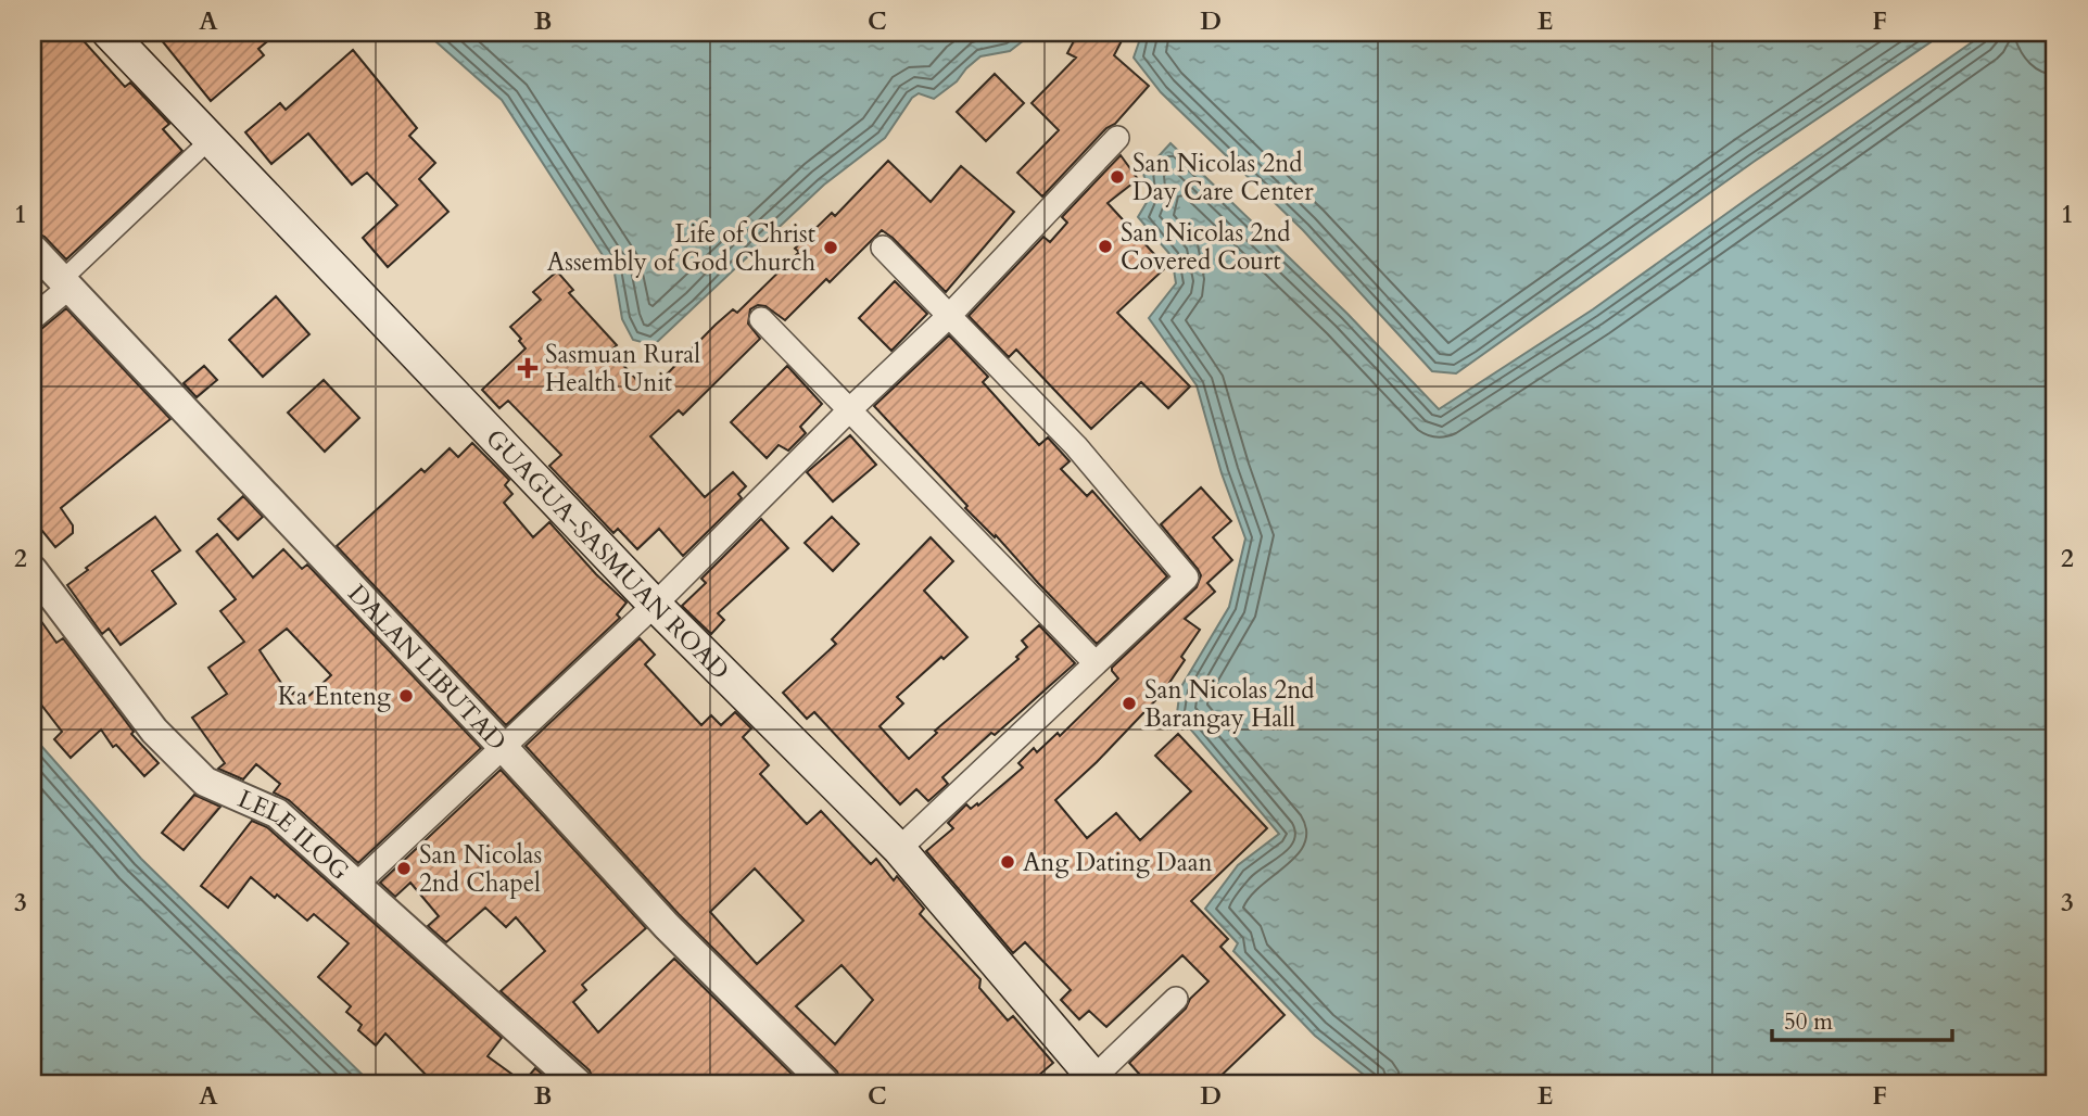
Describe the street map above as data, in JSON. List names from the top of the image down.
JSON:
{
  "streets": {
    "main road": ["GUAGUA-SASMUAN ROAD"],
    "street": ["DALAN LIBUTAD", "LELE ILOG"]
  },
  "places": {
    "other": [
      "San Nicolas 2nd Day Care Center",
      "San Nicolas 2nd Covered Court",
      "Life of Christ Assembly of God Church",
      "Ka Enteng",
      "San Nicolas 2nd Barangay Hall",
      "Ang Dating Daan",
      "San Nicolas 2nd Chapel"
    ],
    "health": ["Sasmuan Rural Health Unit"]
  },
  "scale_bar": "50 m",
  "grid": {
    "columns": [
      "A",
      "B",
      "C",
      "D",
      "E",
      "F"
    ],
    "rows": ["1", "2", "3"]
  }
}
